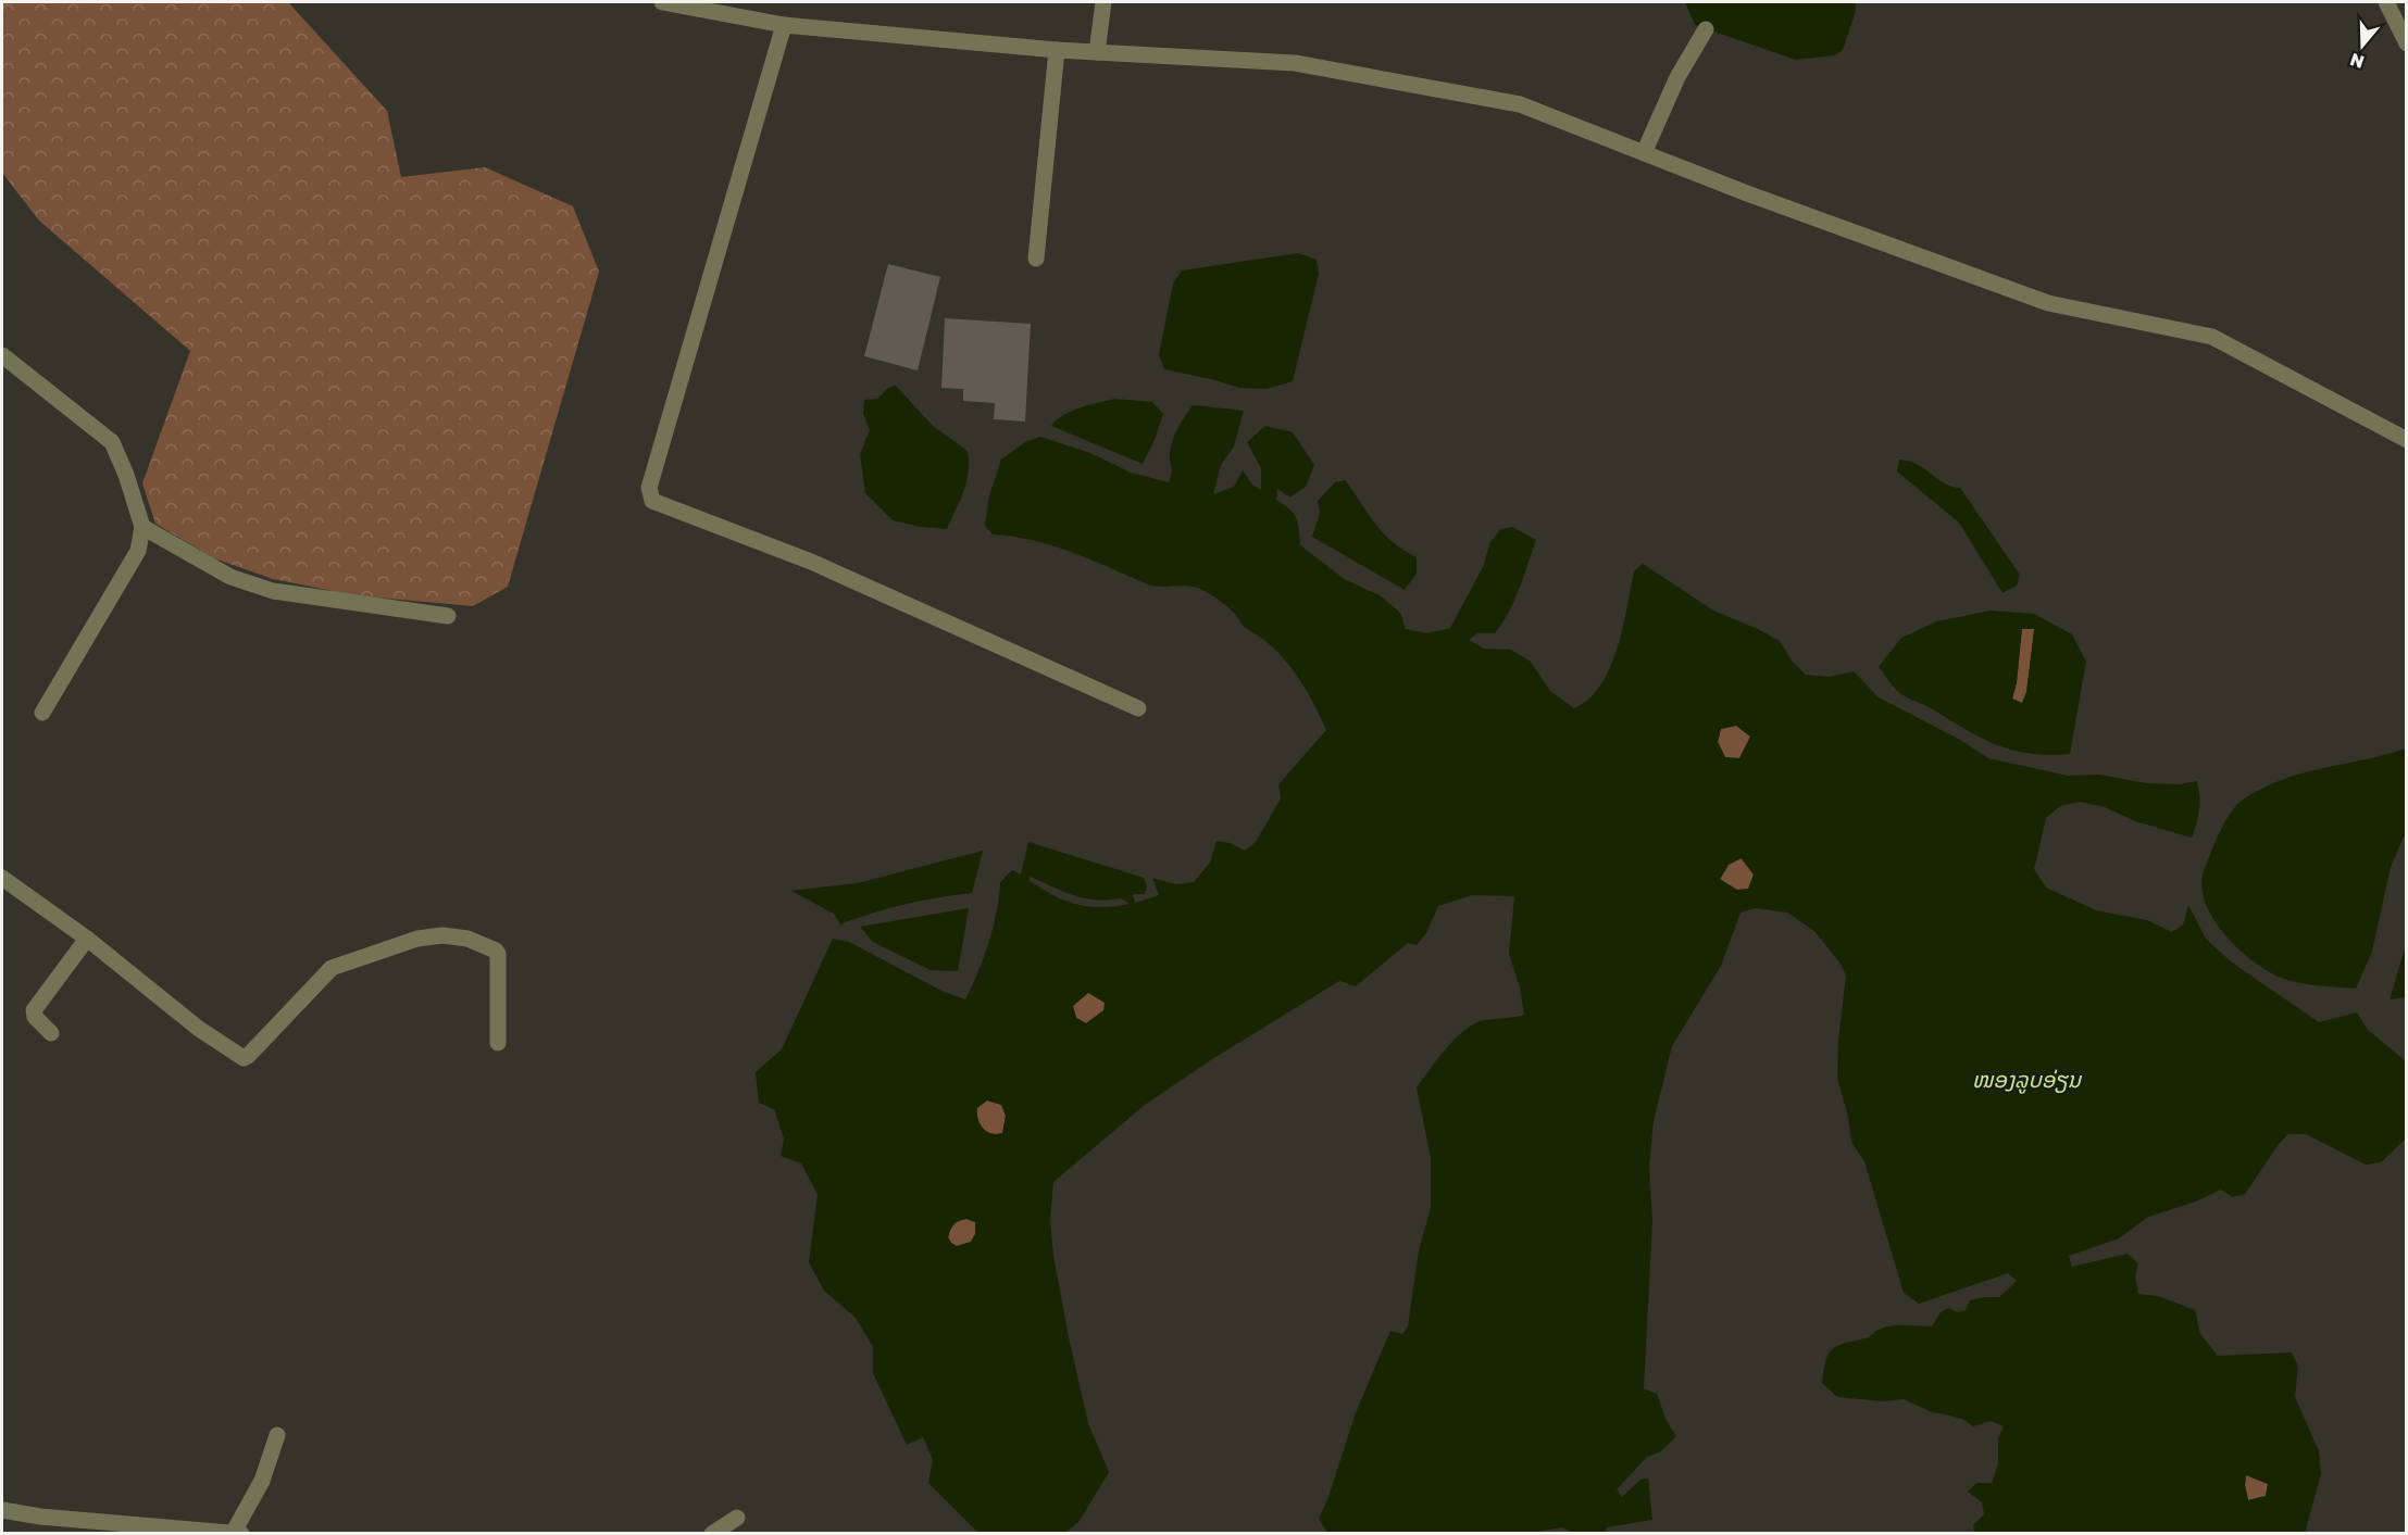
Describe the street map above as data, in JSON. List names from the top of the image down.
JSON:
{
  "water": ["ໜອງລູບອ່ຽນ"],
  "north": "bottom"
}
